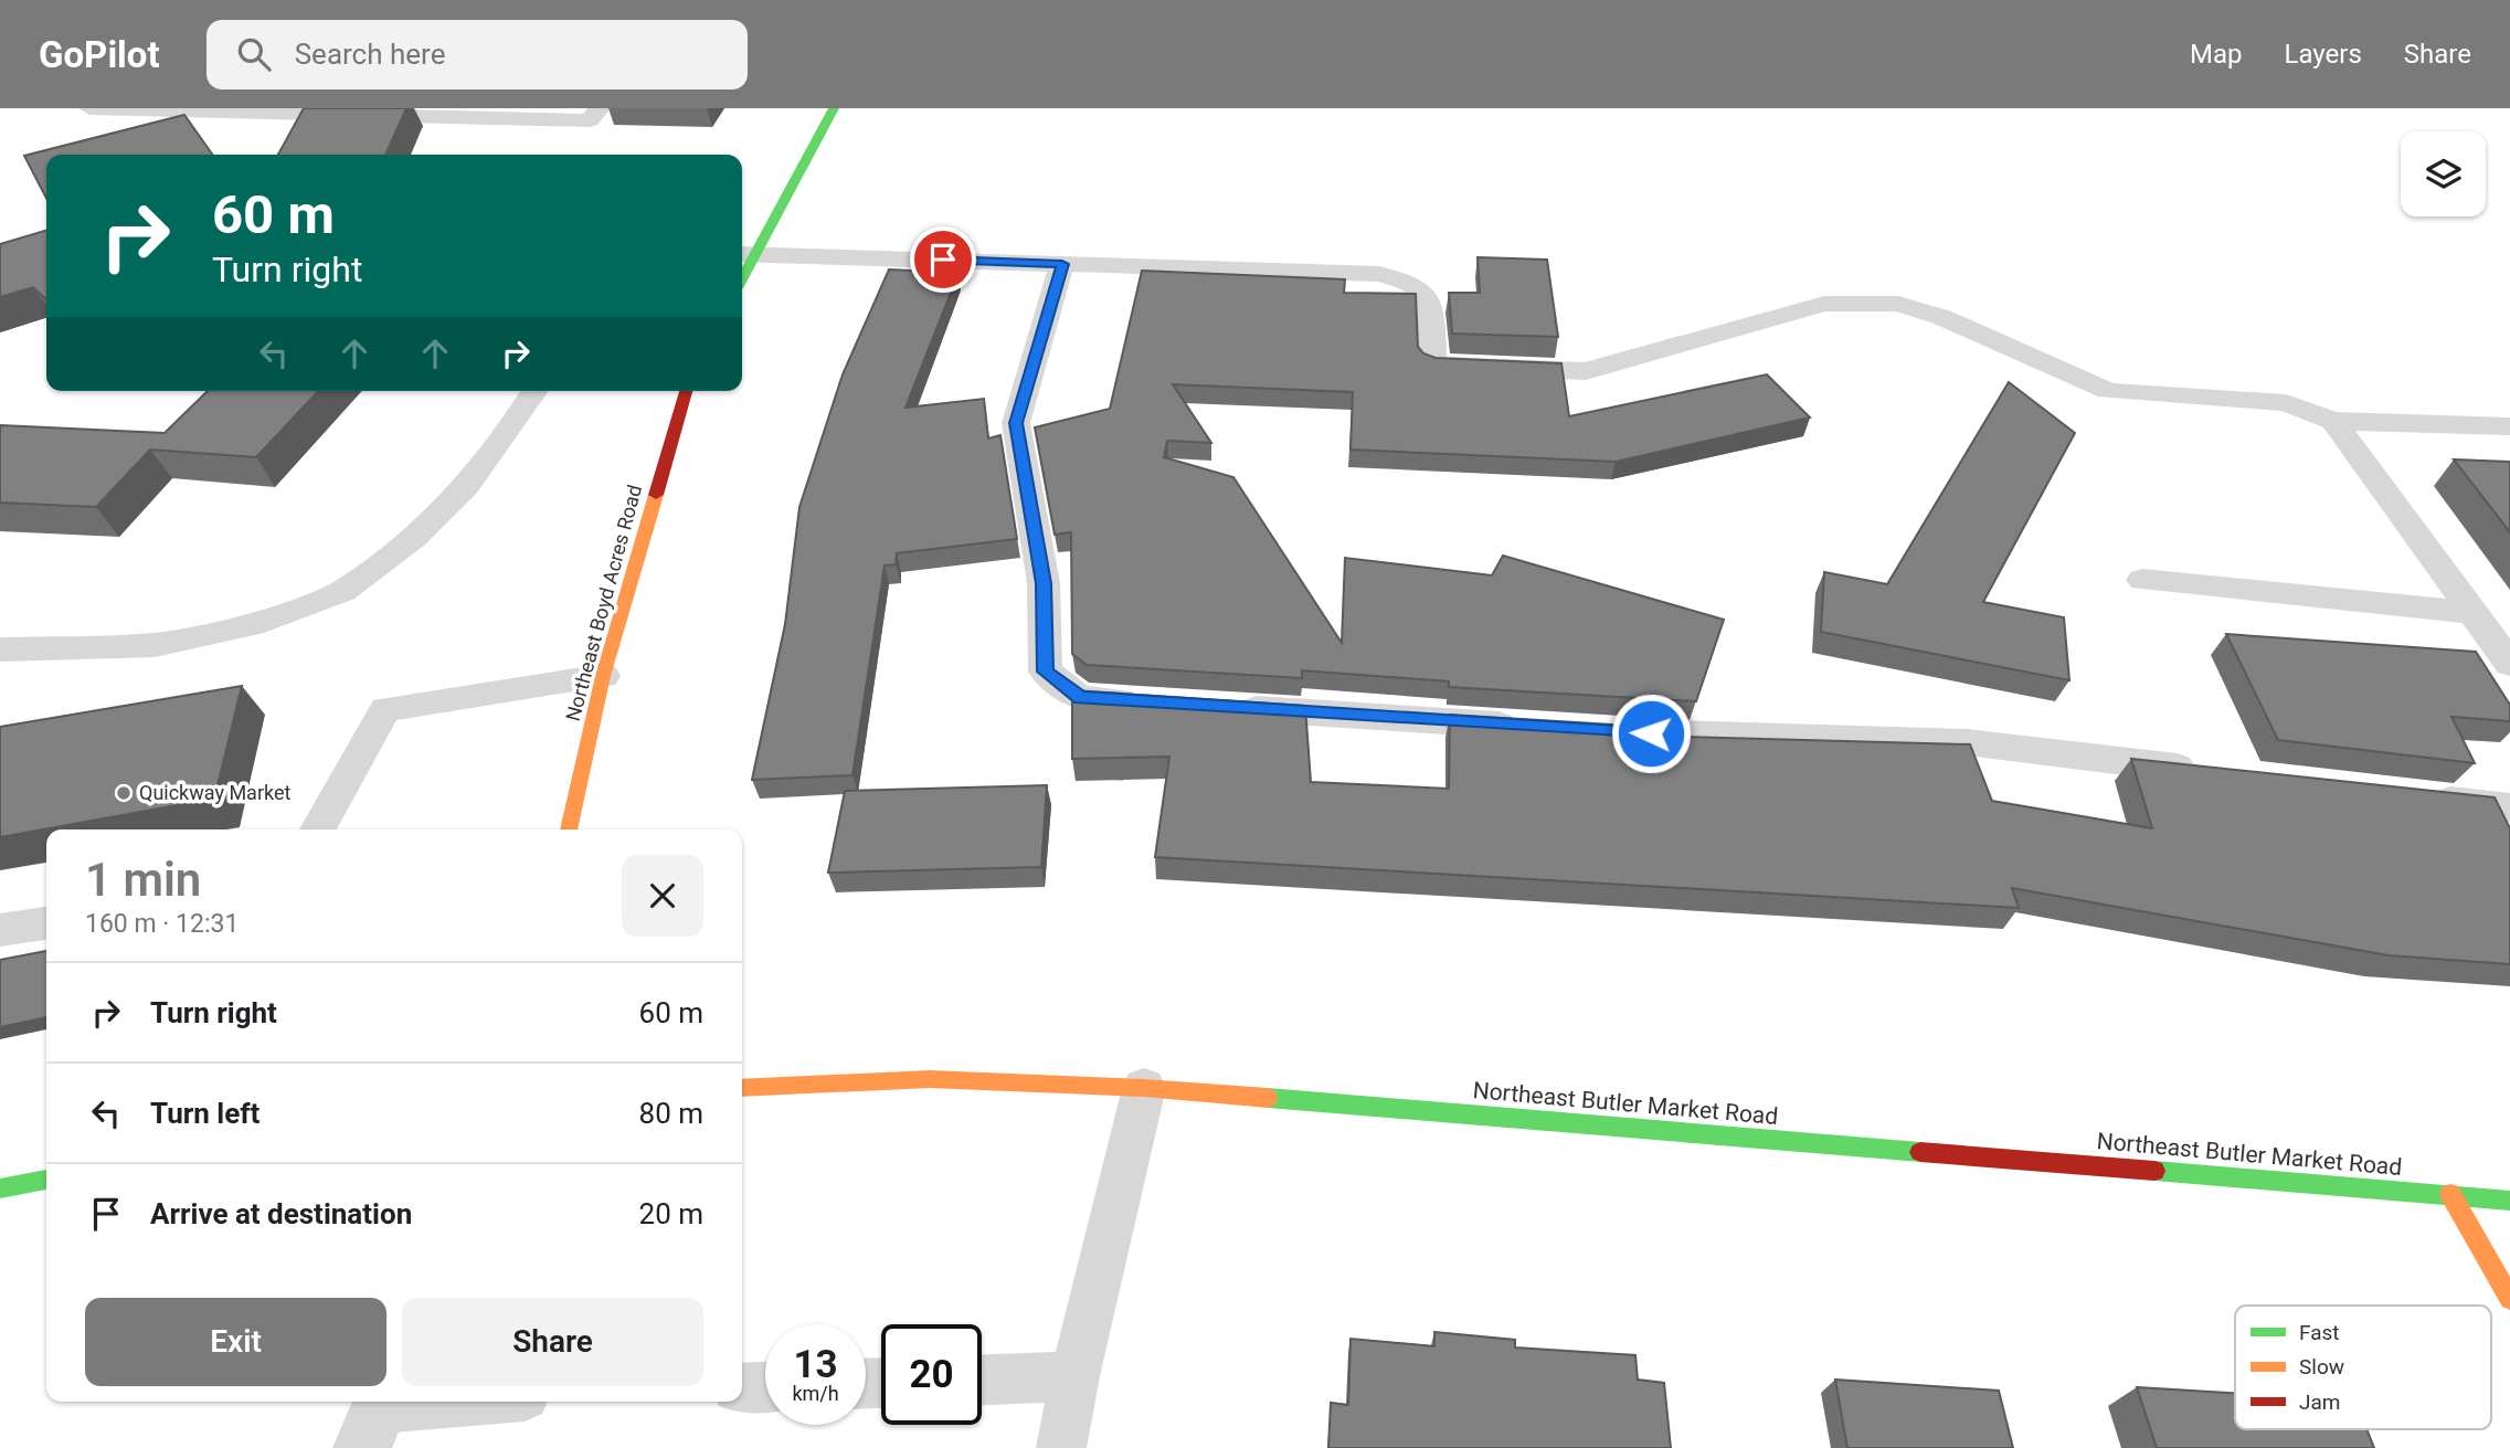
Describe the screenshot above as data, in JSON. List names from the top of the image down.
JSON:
{
  "streets": {
    "main road": ["Northeast Boyd Acres Road", "Northeast Butler Market Road"]
  },
  "places": ["Quickway Market"],
  "legend": ["Fast", "Slow", "Jam"],
  "page": {
    "header": "GoPilot",
    "search": "Search here",
    "nav": ["Map", "Layers", "Share"],
    "turn": ["60 m", "Turn right"],
    "heading": ["1 min", "160 m · 12:31"],
    "list": [
      {
        "name": "Turn right",
        "value": "60 m"
      },
      {
        "name": "Turn left",
        "value": "80 m"
      },
      {
        "name": "Arrive at destination",
        "value": "20 m"
      }
    ],
    "buttons": ["Exit", "Share"],
    "speed": "13 km/h",
    "limit": "20"
  }
}
